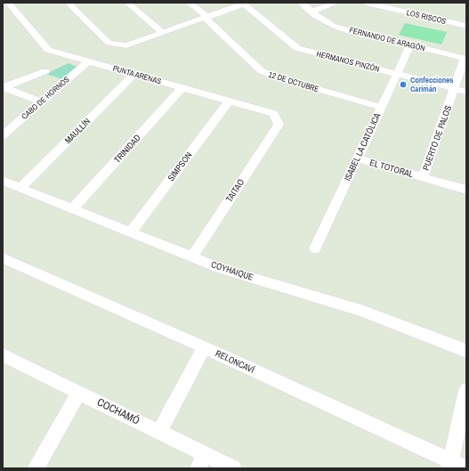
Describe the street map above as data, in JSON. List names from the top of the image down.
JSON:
{
  "streets": {
    "street": [
      "LOS RISCOS",
      "FERNANDO DE ARAGÓN",
      "HERMANOS PINZÓN",
      "PUNTA ARENAS",
      "12 DE OCTUBRE",
      "CABO DE HORNOS",
      "MAULLÍN",
      "PUERTO DE PALOS",
      "ISABEL LA CATÓLICA",
      "TRINIDAD",
      "SIMPSON",
      "EL TOTORAL",
      "TAITAO",
      "COYHAIQUE",
      "RELONCAVÍ",
      "COCHAMÓ"
    ]
  },
  "crossings": [
    ["FERNANDO DE ARAGÓN", "PUERTO DE PALOS"],
    ["FERNANDO DE ARAGÓN", "ISABEL LA CATÓLICA"],
    ["HERMANOS PINZÓN", "PUERTO DE PALOS"],
    ["HERMANOS PINZÓN", "ISABEL LA CATÓLICA"],
    ["PUNTA ARENAS", "CABO DE HORNOS"],
    ["PUNTA ARENAS", "MAULLÍN"],
    ["PUNTA ARENAS", "TRINIDAD"],
    ["PUNTA ARENAS", "SIMPSON"],
    ["PUNTA ARENAS", "TAITAO"],
    ["12 DE OCTUBRE", "ISABEL LA CATÓLICA"],
    ["MAULLÍN", "COYHAIQUE"],
    ["PUERTO DE PALOS", "EL TOTORAL"],
    ["ISABEL LA CATÓLICA", "EL TOTORAL"],
    ["TRINIDAD", "COYHAIQUE"],
    ["SIMPSON", "COYHAIQUE"],
    ["TAITAO", "COYHAIQUE"]
  ],
  "places": ["Confecciones Carimán"]
}
